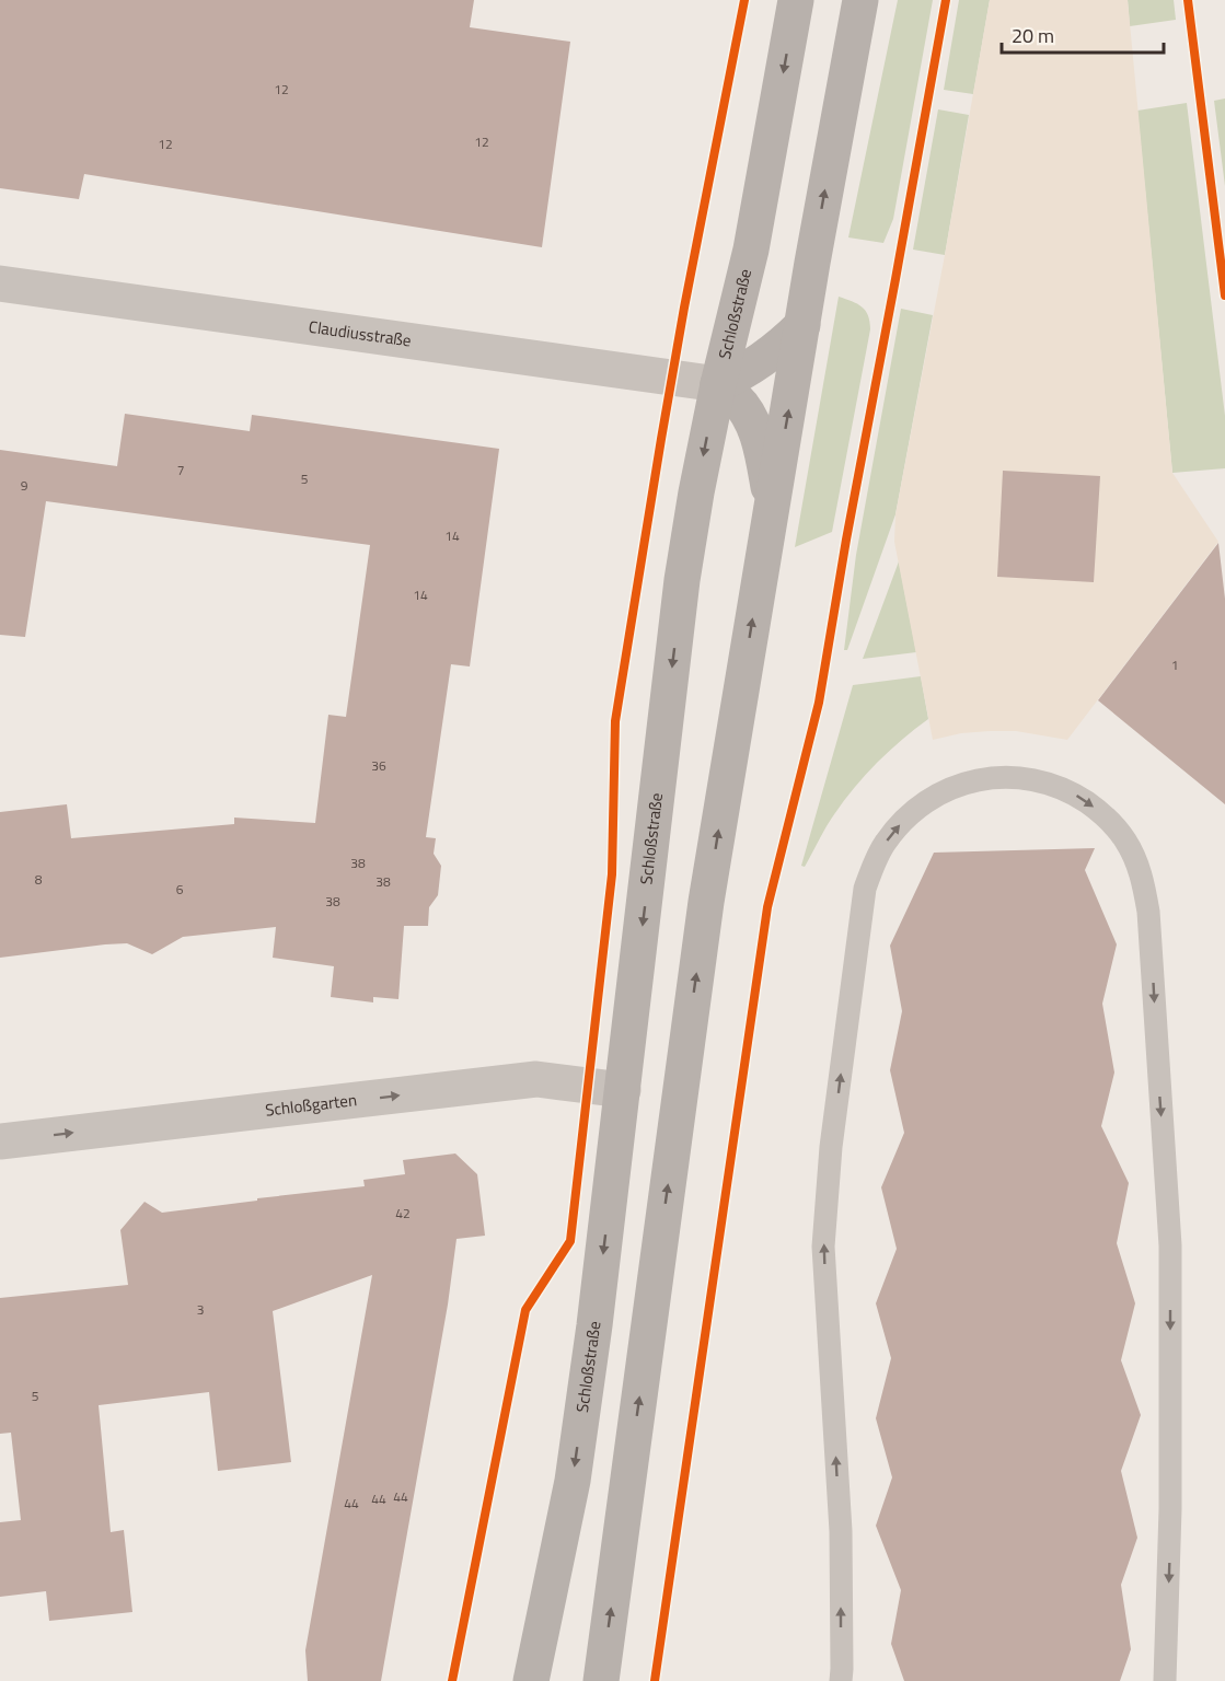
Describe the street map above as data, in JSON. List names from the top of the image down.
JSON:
{
  "streets": {
    "main road": ["Schloßstraße"],
    "street": ["Claudiusstraße", "Schloßgarten"]
  },
  "crossings": [
    ["Schloßstraße", "Claudiusstraße"],
    ["Schloßstraße", "Schloßgarten"]
  ],
  "one_way": ["Schloßgarten"],
  "house_numbers": [
    "12",
    "12",
    "12",
    "7",
    "5",
    "9",
    "14",
    "14",
    "1",
    "36",
    "38",
    "8",
    "38",
    "6",
    "38",
    "42",
    "3",
    "5",
    "44",
    "44",
    "44"
  ],
  "scale_bar": "20 m"
}
